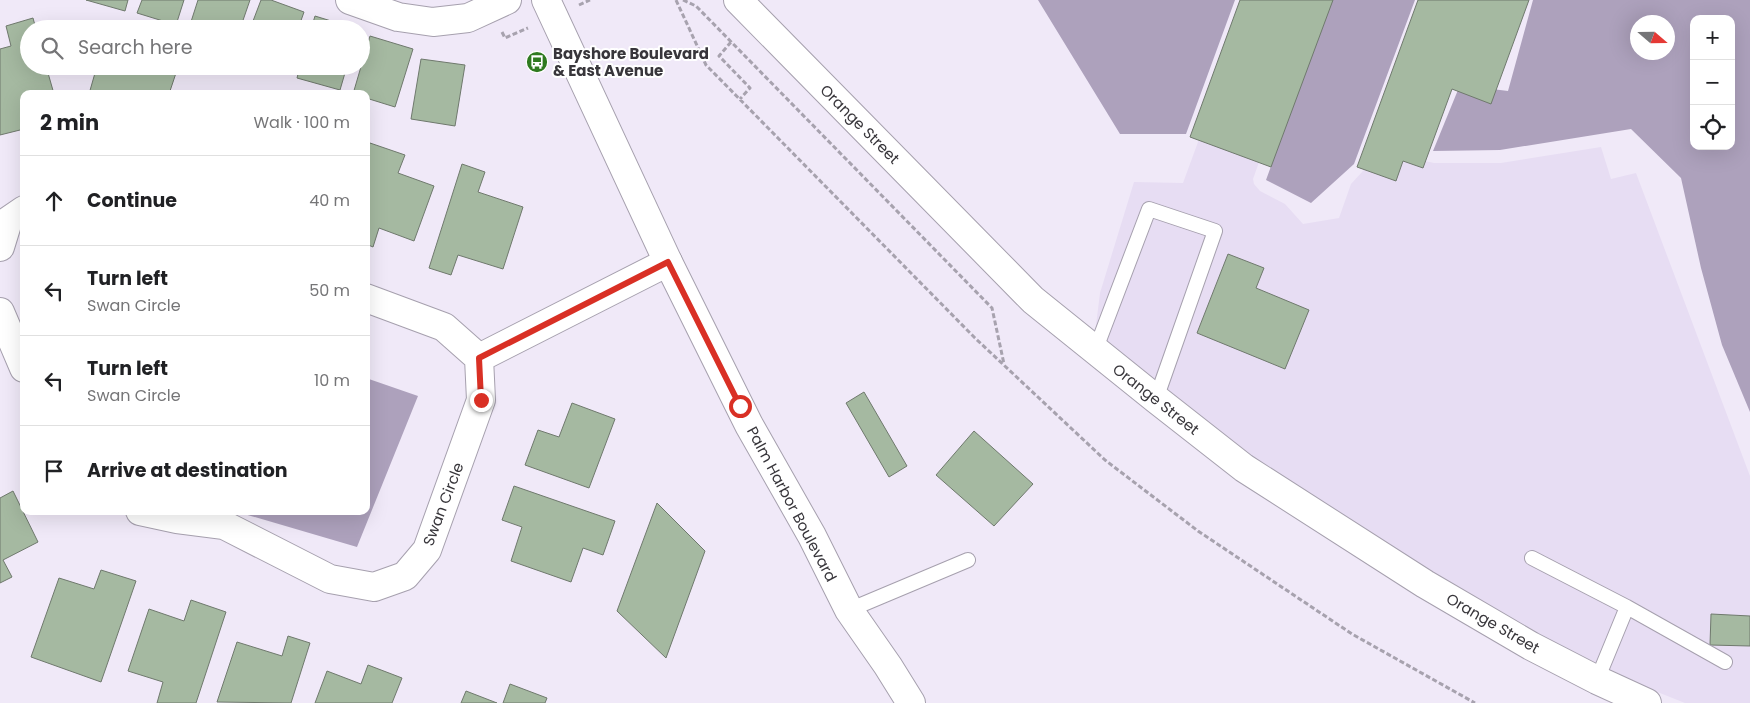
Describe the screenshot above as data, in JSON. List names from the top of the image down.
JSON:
{
  "streets": {
    "street": ["Orange Street", "Swan Circle", "Palm Harbor Boulevard"]
  },
  "places": {
    "bus stop": ["Bayshore Boulevard & East Avenue"]
  },
  "north": "right",
  "page": {
    "map_buttons": ["+", "−"],
    "search": "Search here",
    "heading": ["2 min", "Walk · 100 m"],
    "list": [
      ["Continue", "40 m"],
      ["Turn left", "Swan Circle", "50 m"],
      ["Turn left", "Swan Circle", "10 m"],
      "Arrive at destination"
    ]
  }
}
